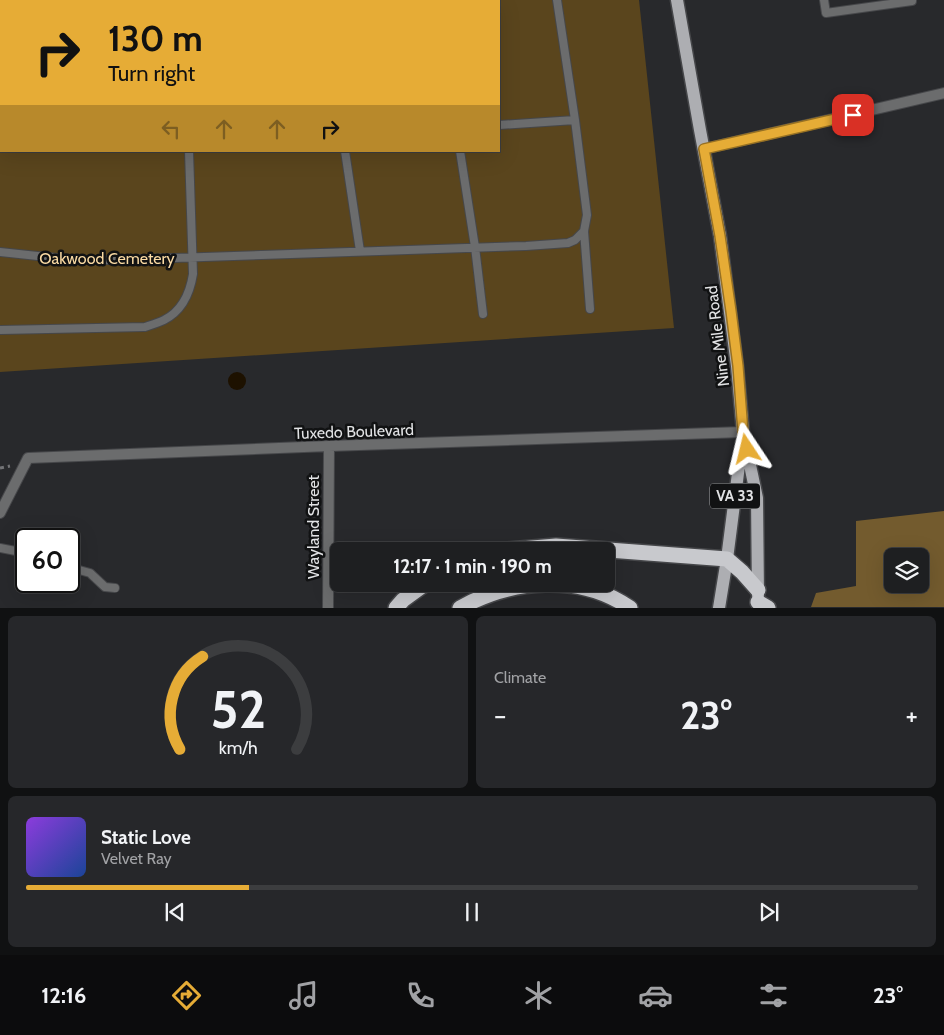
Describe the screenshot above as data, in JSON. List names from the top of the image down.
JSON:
{
  "streets": {
    "main road": ["Nine Mile Road", "VA 33"],
    "street": ["Tuxedo Boulevard", "Wayland Street"]
  },
  "crossings": [
    ["Nine Mile Road", "Tuxedo Boulevard"],
    ["Tuxedo Boulevard", "Wayland Street"]
  ],
  "parks": ["Oakwood Cemetery"],
  "page": {
    "turn": ["130 m", "Turn right"],
    "limit": "60",
    "trip": "12:17 · 1 min · 190 m",
    "tile": "Climate",
    "heat": ["−", "23°", "+"],
    "song": ["Static Love", "Velvet Ray"],
    "tabs": ["12:16", "23°"],
    "gauge": ["52", "km/h"]
  }
}
